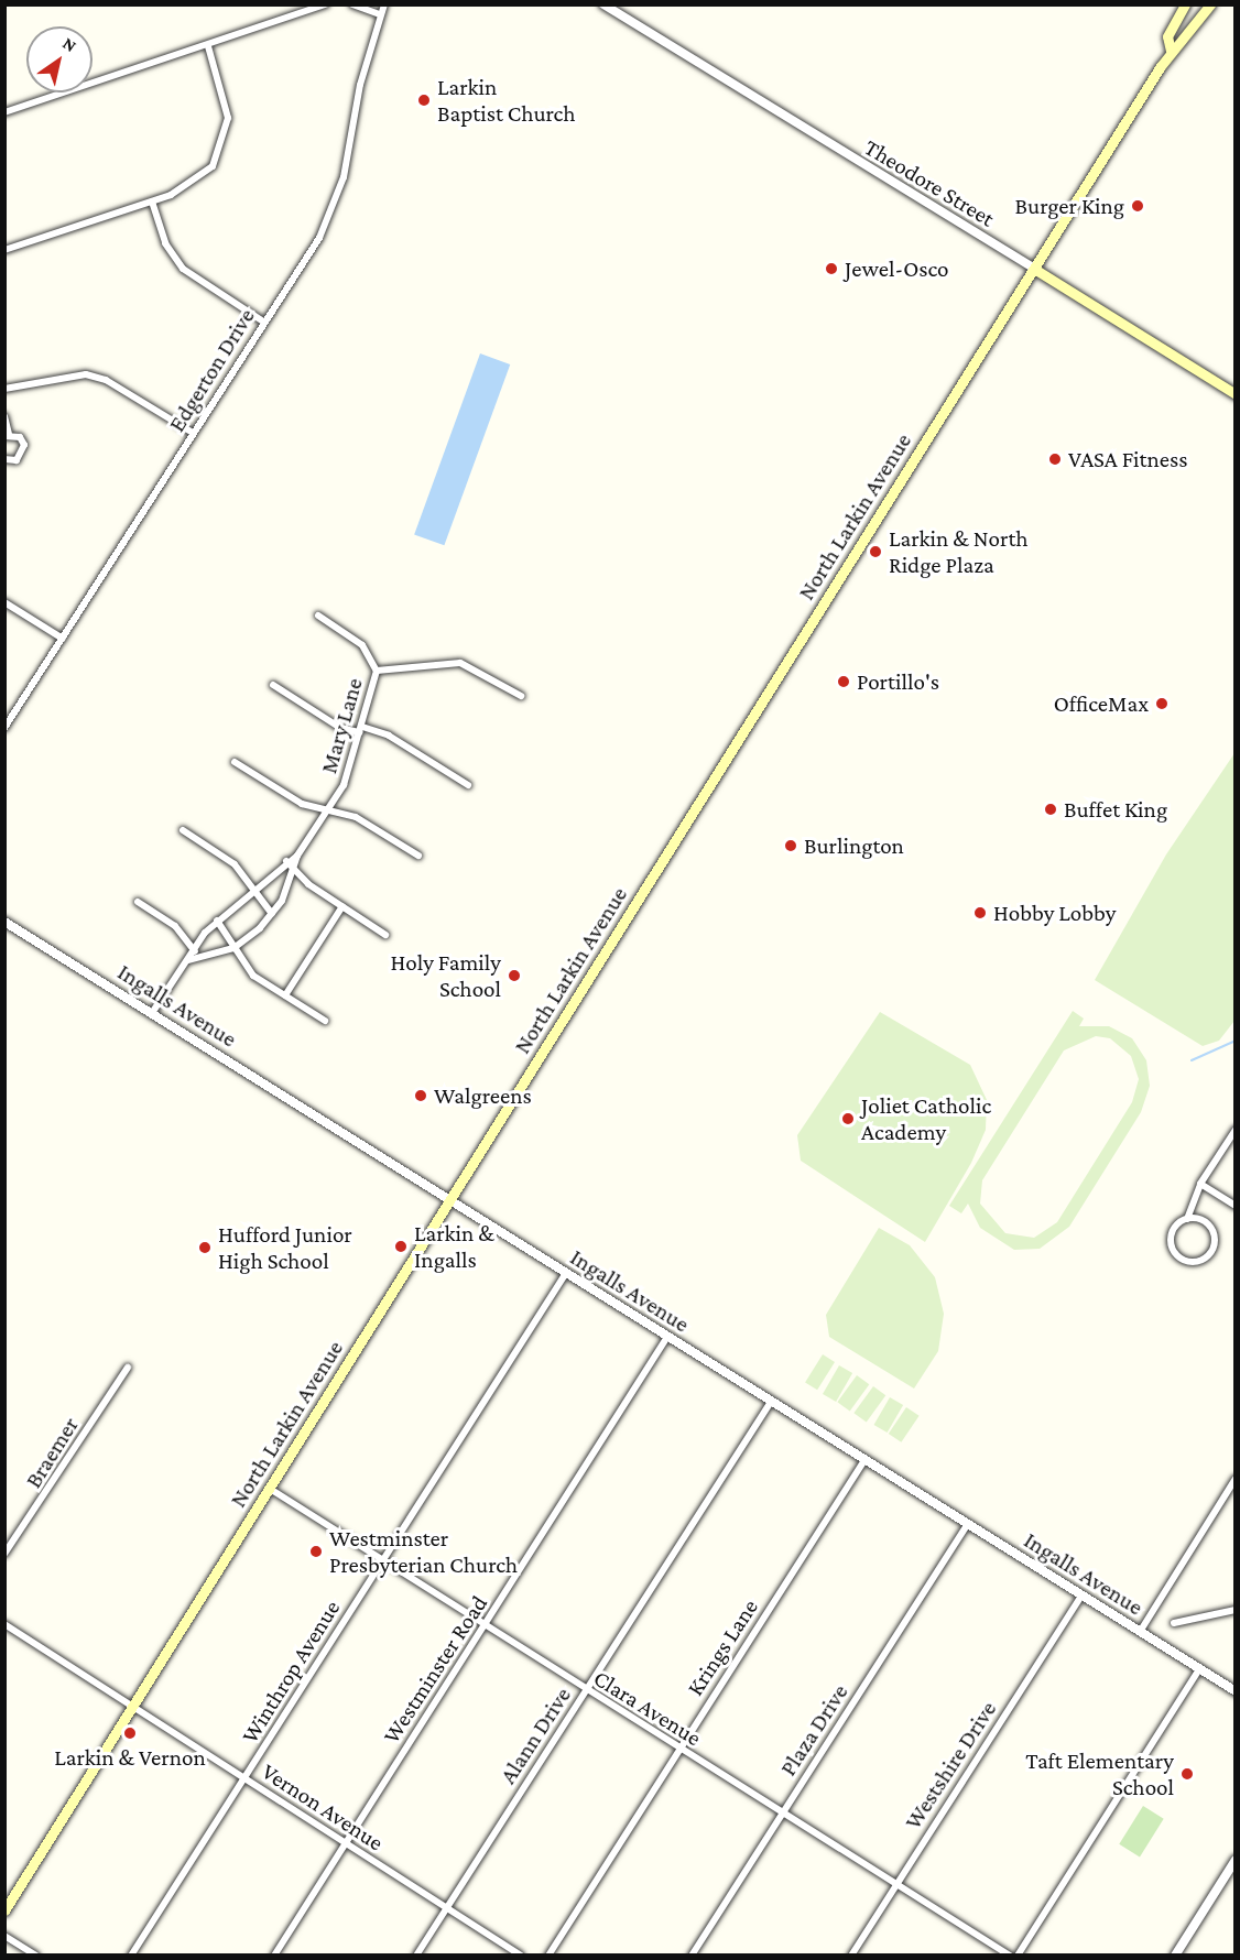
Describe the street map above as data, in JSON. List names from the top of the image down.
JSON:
{
  "streets": {
    "main road": ["Theodore Street", "North Larkin Avenue"],
    "street": [
      "Edgerton Drive",
      "Mary Lane",
      "Ingalls Avenue",
      "Braemer",
      "Krings Lane",
      "Westminster Road",
      "Winthrop Avenue",
      "Clara Avenue",
      "Plaza Drive",
      "Alann Drive",
      "Westshire Drive",
      "Vernon Avenue"
    ]
  },
  "crossings": [
    ["Theodore Street", "North Larkin Avenue"],
    ["North Larkin Avenue", "Ingalls Avenue"],
    ["North Larkin Avenue", "Clara Avenue"],
    ["North Larkin Avenue", "Vernon Avenue"],
    ["Mary Lane", "Ingalls Avenue"],
    ["Ingalls Avenue", "Krings Lane"],
    ["Ingalls Avenue", "Westminster Road"],
    ["Ingalls Avenue", "Winthrop Avenue"],
    ["Ingalls Avenue", "Plaza Drive"],
    ["Ingalls Avenue", "Alann Drive"],
    ["Ingalls Avenue", "Westshire Drive"],
    ["Krings Lane", "Clara Avenue"],
    ["Westminster Road", "Clara Avenue"],
    ["Westminster Road", "Vernon Avenue"],
    ["Winthrop Avenue", "Clara Avenue"],
    ["Winthrop Avenue", "Vernon Avenue"],
    ["Clara Avenue", "Plaza Drive"],
    ["Clara Avenue", "Alann Drive"],
    ["Clara Avenue", "Westshire Drive"],
    ["Alann Drive", "Vernon Avenue"]
  ],
  "places": [
    "Larkin Baptist Church",
    "Burger King",
    "Jewel-Osco",
    "VASA Fitness",
    "Larkin & North Ridge Plaza",
    "Portillo's",
    "OfficeMax",
    "Buffet King",
    "Burlington",
    "Hobby Lobby",
    "Holy Family School",
    "Walgreens",
    "Joliet Catholic Academy",
    "Larkin & Ingalls",
    "Hufford Junior High School",
    "Westminster Presbyterian Church",
    "Larkin & Vernon",
    "Taft Elementary School"
  ],
  "north": "top right"
}
